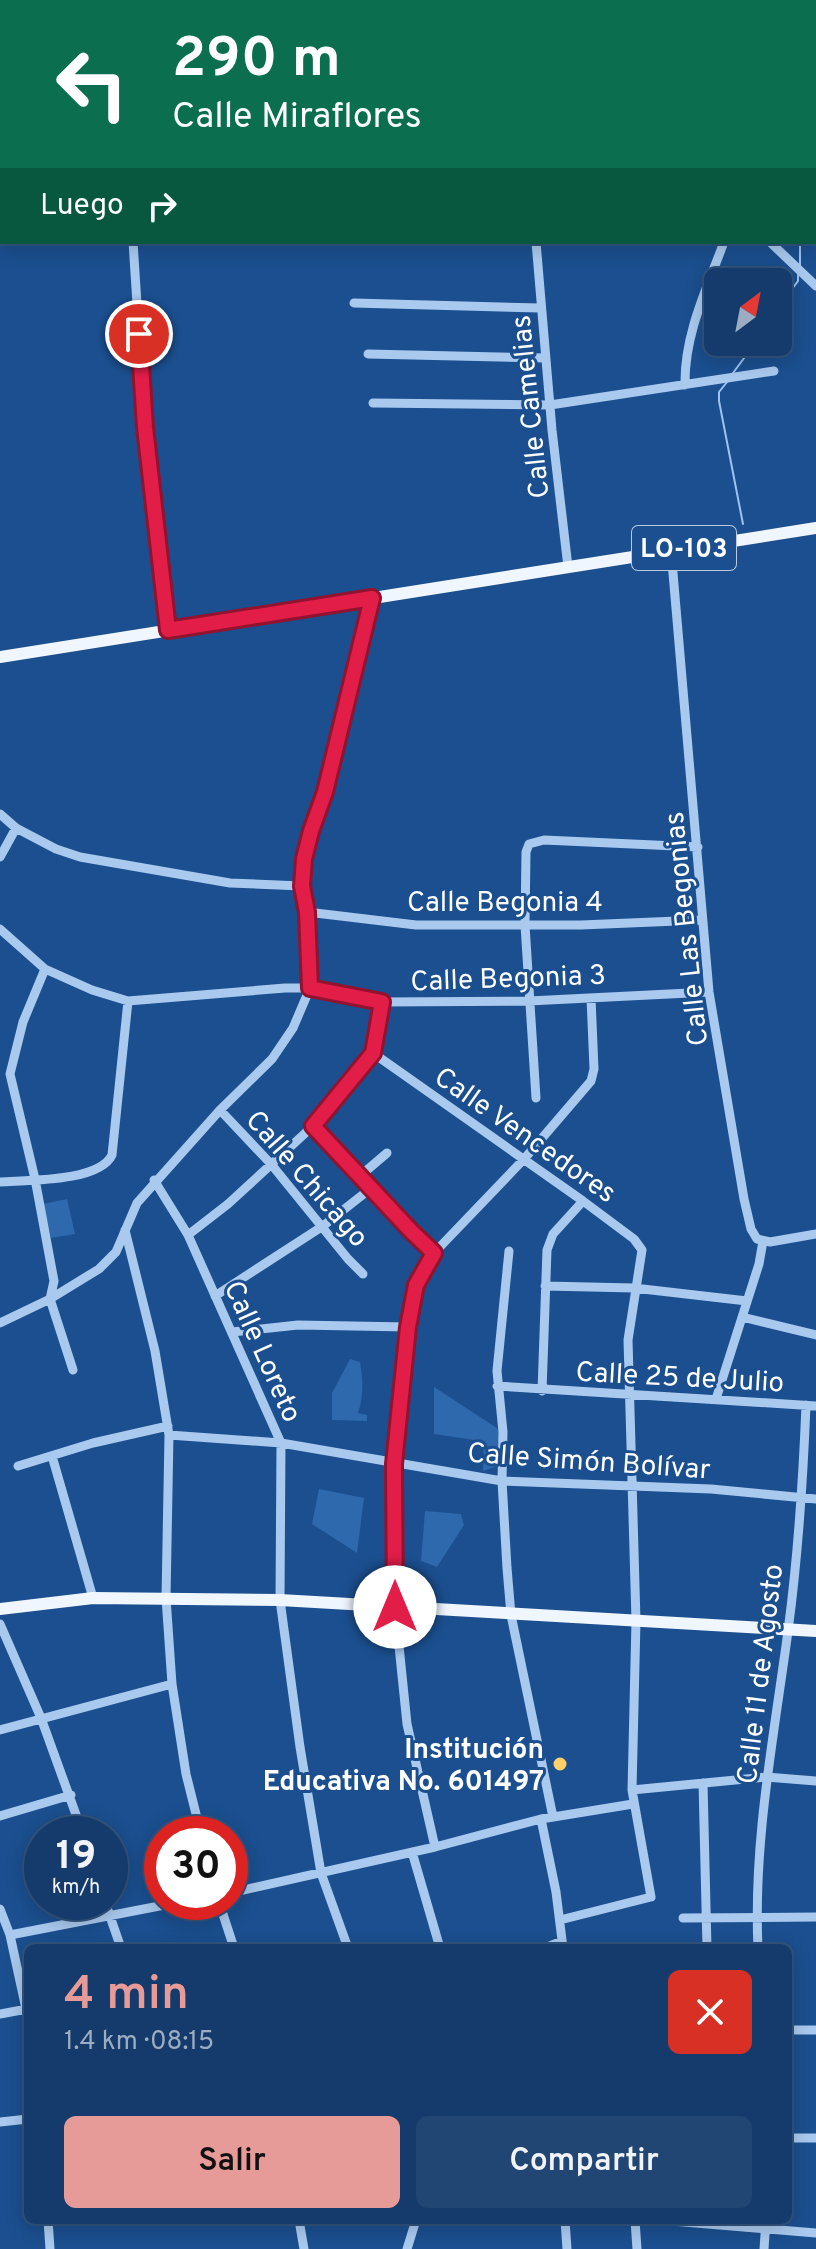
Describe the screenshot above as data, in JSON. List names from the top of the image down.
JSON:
{
  "streets": {
    "main road": ["LO-103"],
    "street": [
      "Calle Camelias",
      "Calle Begonia 4",
      "Calle Las Begonias",
      "Calle Begonia 3",
      "Calle Vencedores",
      "Calle Chicago",
      "Calle Loreto",
      "Calle 25 de Julio",
      "Calle Simón Bolívar",
      "Calle 11 de Agosto"
    ]
  },
  "crossings": [
    ["Calle Camelias", "LO-103"],
    ["LO-103", "Calle Las Begonias"],
    ["Calle Begonia 4", "Calle Las Begonias"],
    ["Calle Las Begonias", "Calle Begonia 3"],
    ["Calle Loreto", "Calle Simón Bolívar"],
    ["Calle 25 de Julio", "Calle 11 de Agosto"],
    ["Calle Simón Bolívar", "Calle 11 de Agosto"]
  ],
  "places": ["Institución Educativa No. 601497"],
  "north": "top right",
  "page": {
    "turn": ["290 m", "Calle Miraflores"],
    "then": "Luego",
    "speed": "19 km/h",
    "limit": "30",
    "heading": ["4 min", "1.4 km · 08:15"],
    "buttons": ["Salir", "Compartir"]
  }
}
